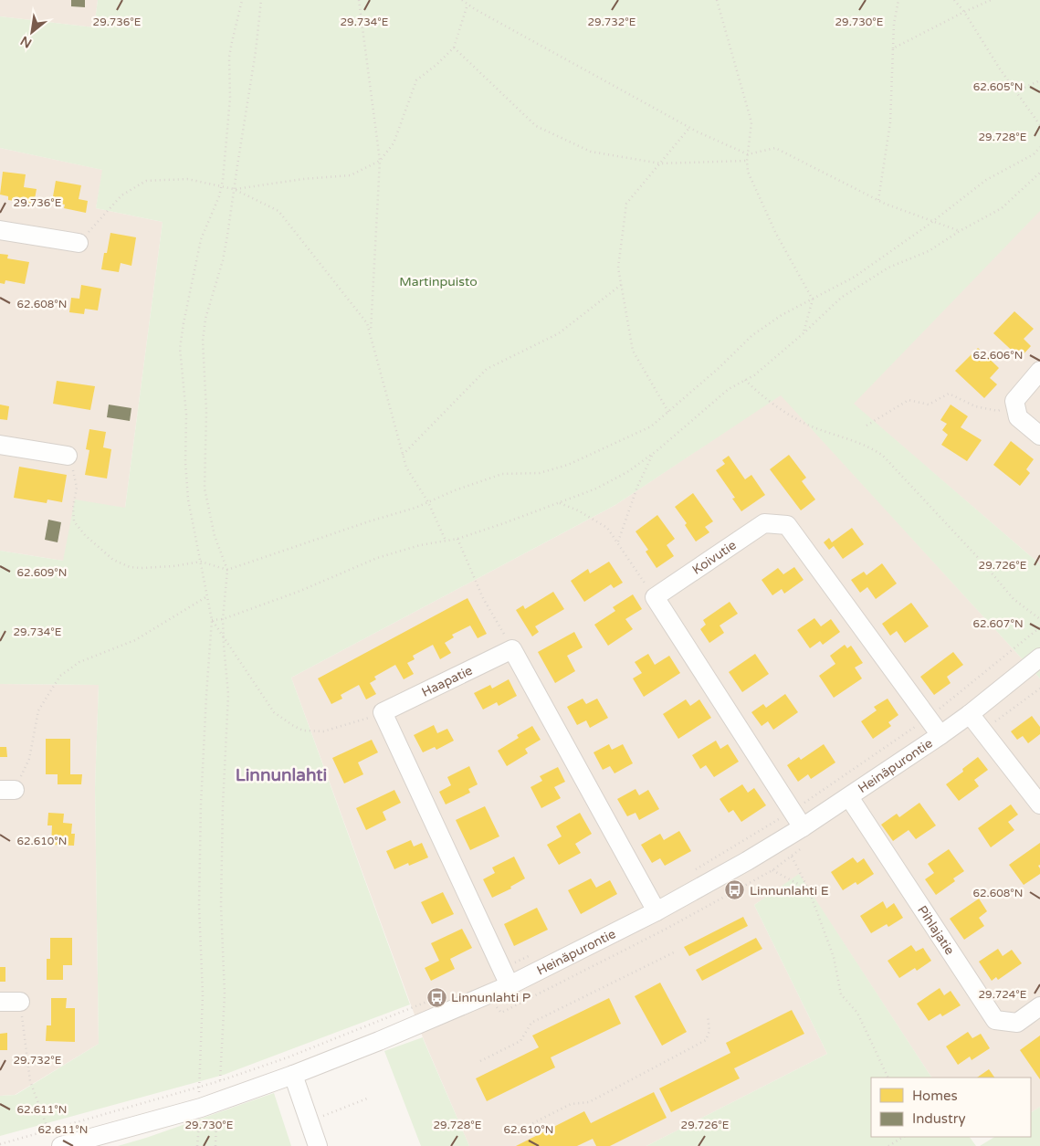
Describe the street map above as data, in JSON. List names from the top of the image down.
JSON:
{
  "streets": {
    "street": [
      "Koivutie",
      "Haapatie",
      "Heinäpurontie",
      "Pihlajatie"
    ]
  },
  "crossings": [
    ["Koivutie", "Heinäpurontie"],
    ["Heinäpurontie", "Pihlajatie"]
  ],
  "districts": ["Linnunlahti"],
  "parks": ["Martinpuisto"],
  "places": {
    "bus stop": ["Linnunlahti E", "Linnunlahti P"]
  },
  "legend": ["Homes", "Industry"],
  "north": "bottom left",
  "coordinates": [
    "29.736°E",
    "29.732°E",
    "29.730°E",
    "29.734°E",
    "62.605°N",
    "29.728°E",
    "62.608°N",
    "62.606°N",
    "29.726°E",
    "62.609°N",
    "62.607°N",
    "62.610°N",
    "29.724°E",
    "62.611°N"
  ]
}
